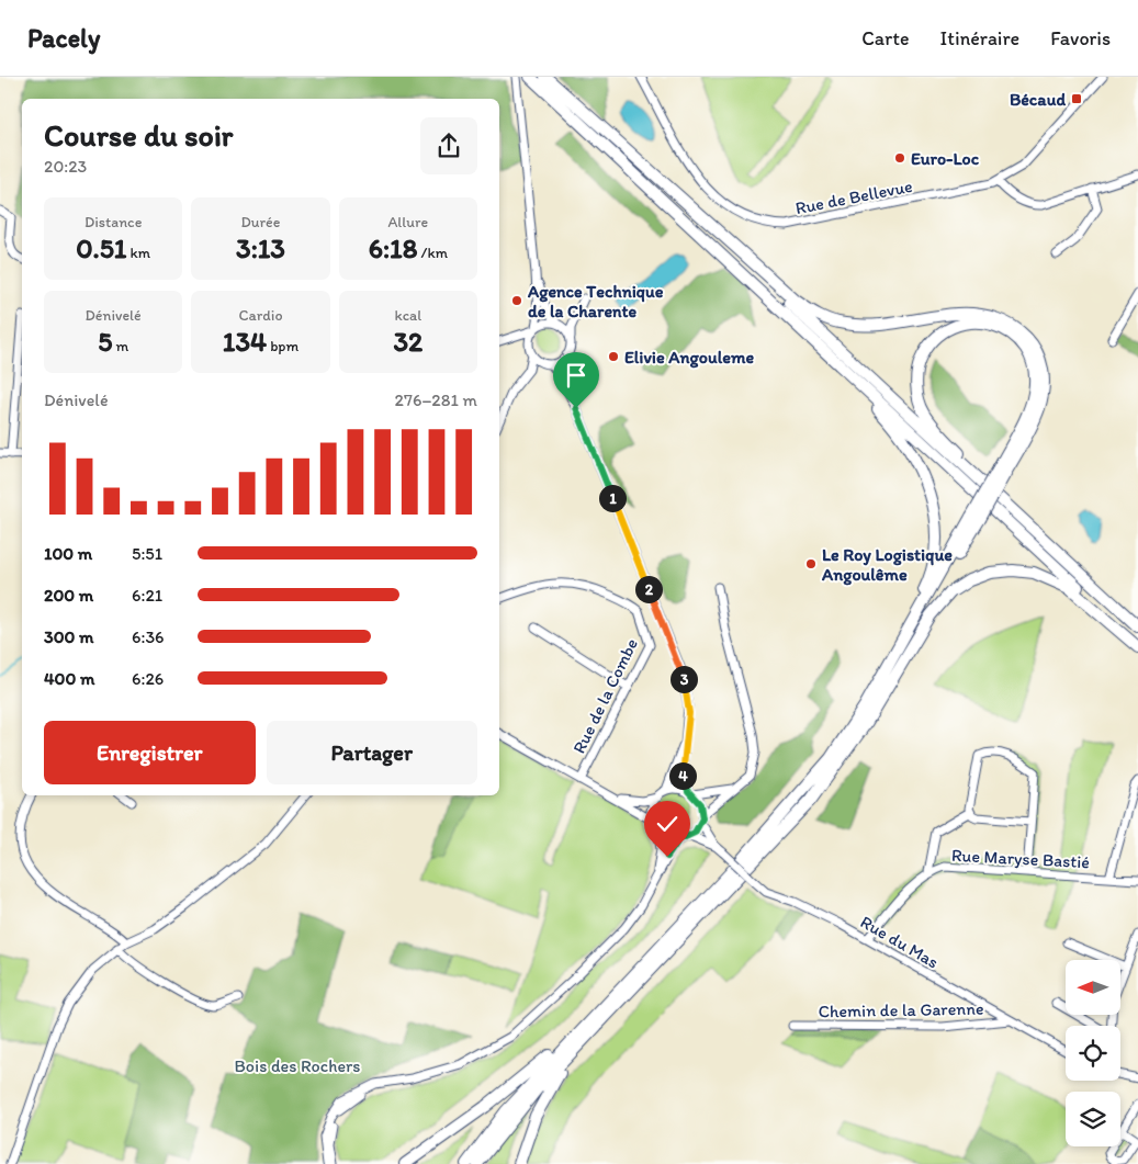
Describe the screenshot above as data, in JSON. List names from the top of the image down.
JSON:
{
  "streets": {
    "street": [
      "Rue de Bellevue",
      "Rue de la Combe",
      "Rue Maryse Bastié",
      "Rue du Mas",
      "Chemin de la Garenne"
    ]
  },
  "crossings": [
    ["Rue Maryse Bastié", "Rue du Mas"],
    ["Rue du Mas", "Chemin de la Garenne"]
  ],
  "parks": ["Bois des Rochers"],
  "places": {
    "transit": ["Bécaud"],
    "other": [
      "Euro-Loc",
      "Agence Technique de la Charente",
      "Elivie Angouleme",
      "Le Roy Logistique Angoulême"
    ]
  },
  "north": "left",
  "page": {
    "header": "Pacely",
    "nav": ["Carte", "Itinéraire", "Favoris"],
    "heading": ["Course du soir", "20:23"],
    "stats": [
      ["Distance", "0.51 km"],
      ["Durée", "3:13"],
      ["Allure", "6:18 /km"],
      ["Dénivelé", "5 m"],
      ["Cardio", "134 bpm"],
      ["kcal", "32"]
    ],
    "chart": ["Dénivelé", "276–281 m"],
    "pins": [
      "1",
      "2",
      "3",
      "4"
    ],
    "list": [
      {
        "name": "100 m",
        "note": "5:51"
      },
      {
        "name": "200 m",
        "note": "6:21"
      },
      {
        "name": "300 m",
        "note": "6:36"
      },
      {
        "name": "400 m",
        "note": "6:26"
      }
    ],
    "buttons": ["Enregistrer", "Partager"]
  }
}
